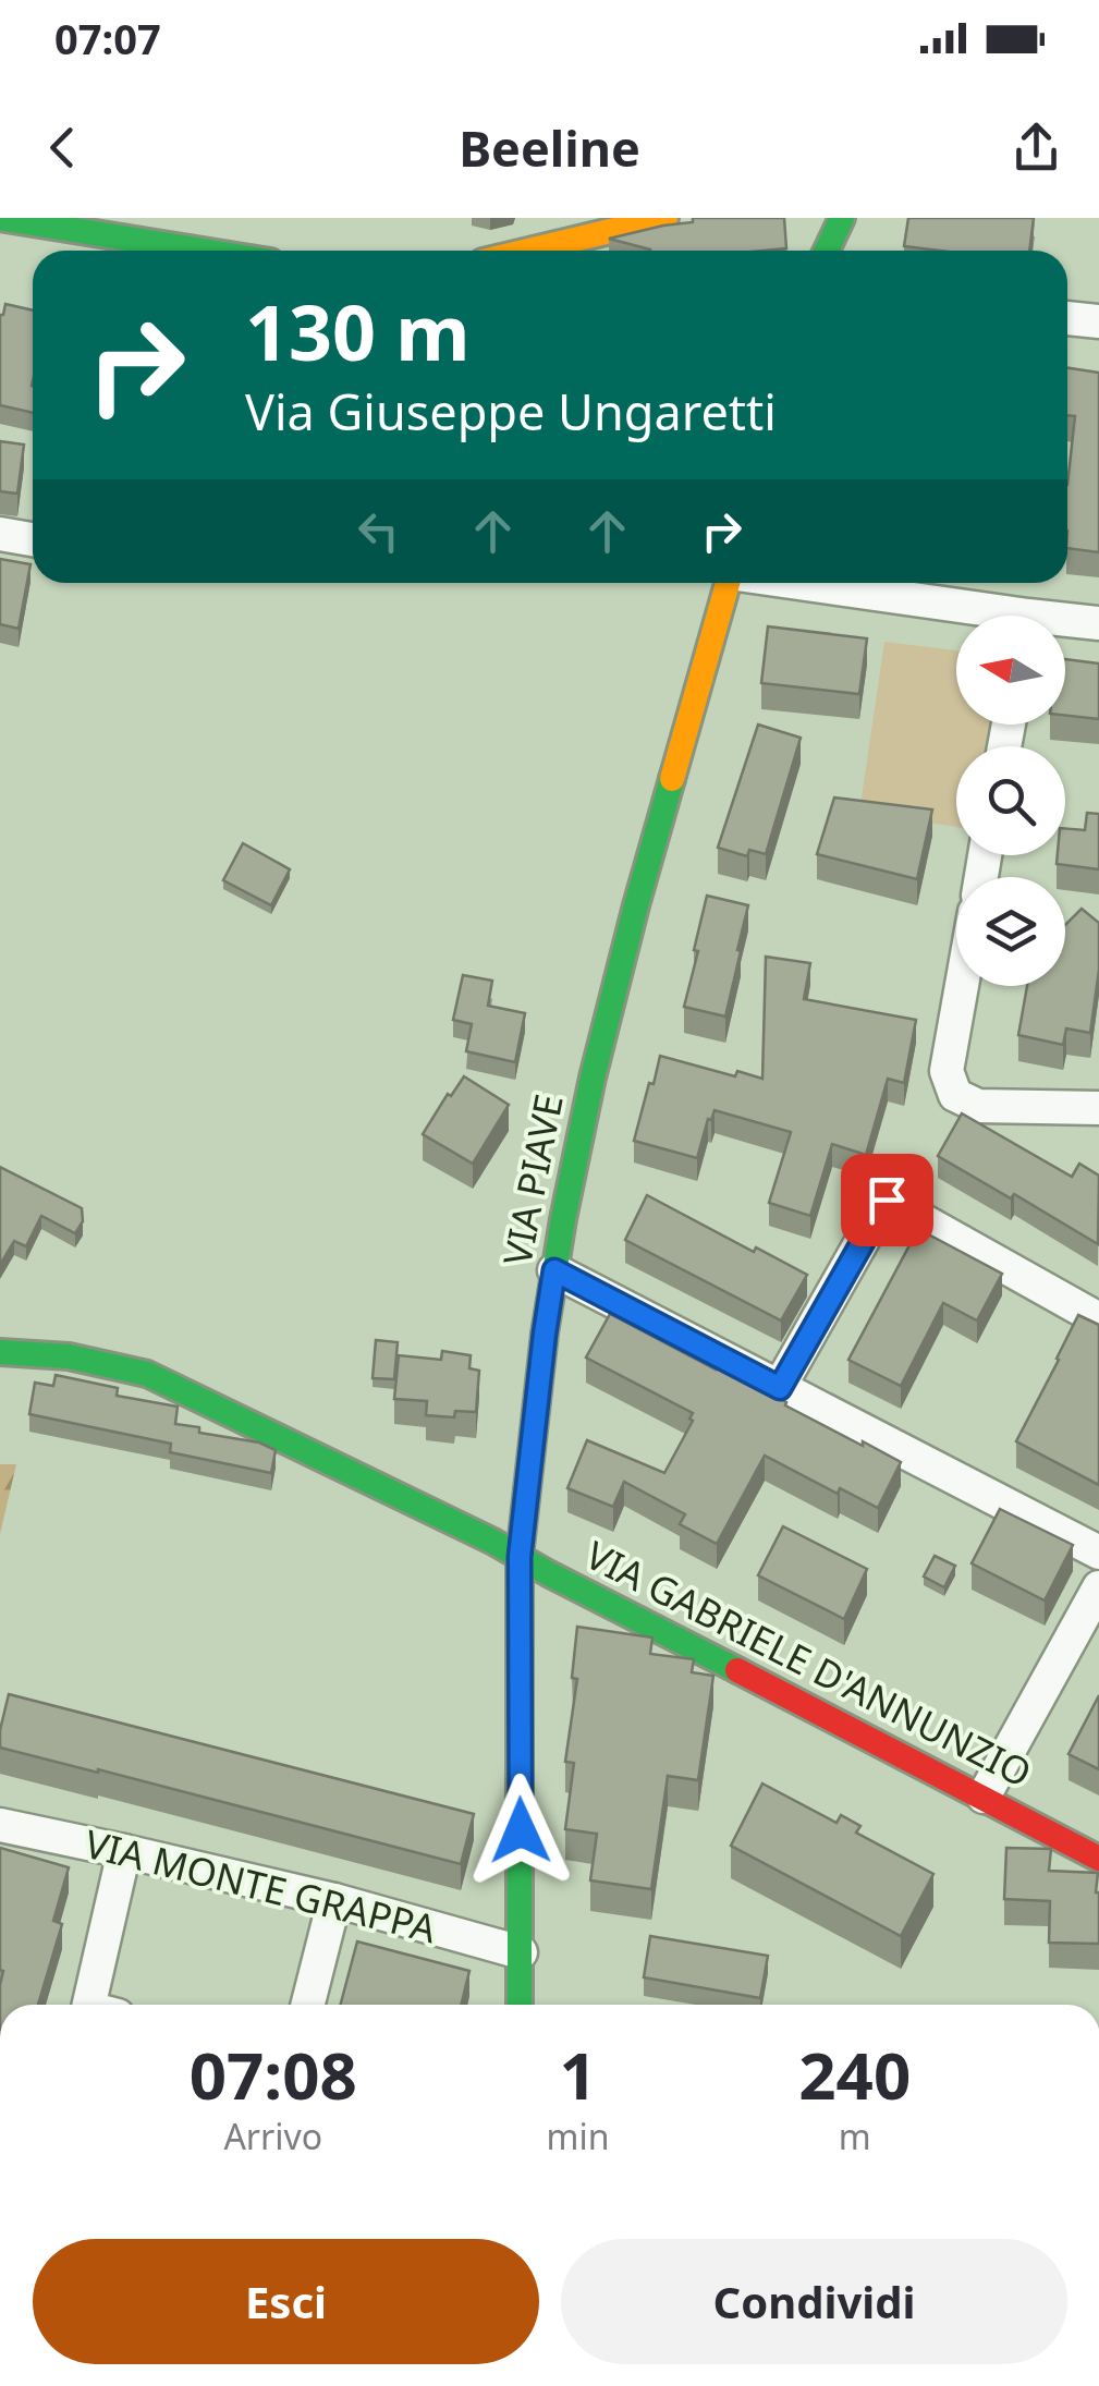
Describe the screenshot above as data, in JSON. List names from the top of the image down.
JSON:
{
  "streets": {
    "street": ["VIA PIAVE", "VIA GABRIELE D'ANNUNZIO", "VIA MONTE GRAPPA"]
  },
  "crossings": [
    ["VIA PIAVE", "VIA GABRIELE D'ANNUNZIO"],
    ["VIA PIAVE", "VIA MONTE GRAPPA"]
  ],
  "north": "left",
  "page": {
    "status": "07:07",
    "header": "Beeline",
    "turn": ["130 m", "Via Giuseppe Ungaretti"],
    "eta": [
      "07:08",
      "Arrivo",
      "1",
      "min",
      "240",
      "m"
    ],
    "buttons": ["Esci", "Condividi"]
  }
}
